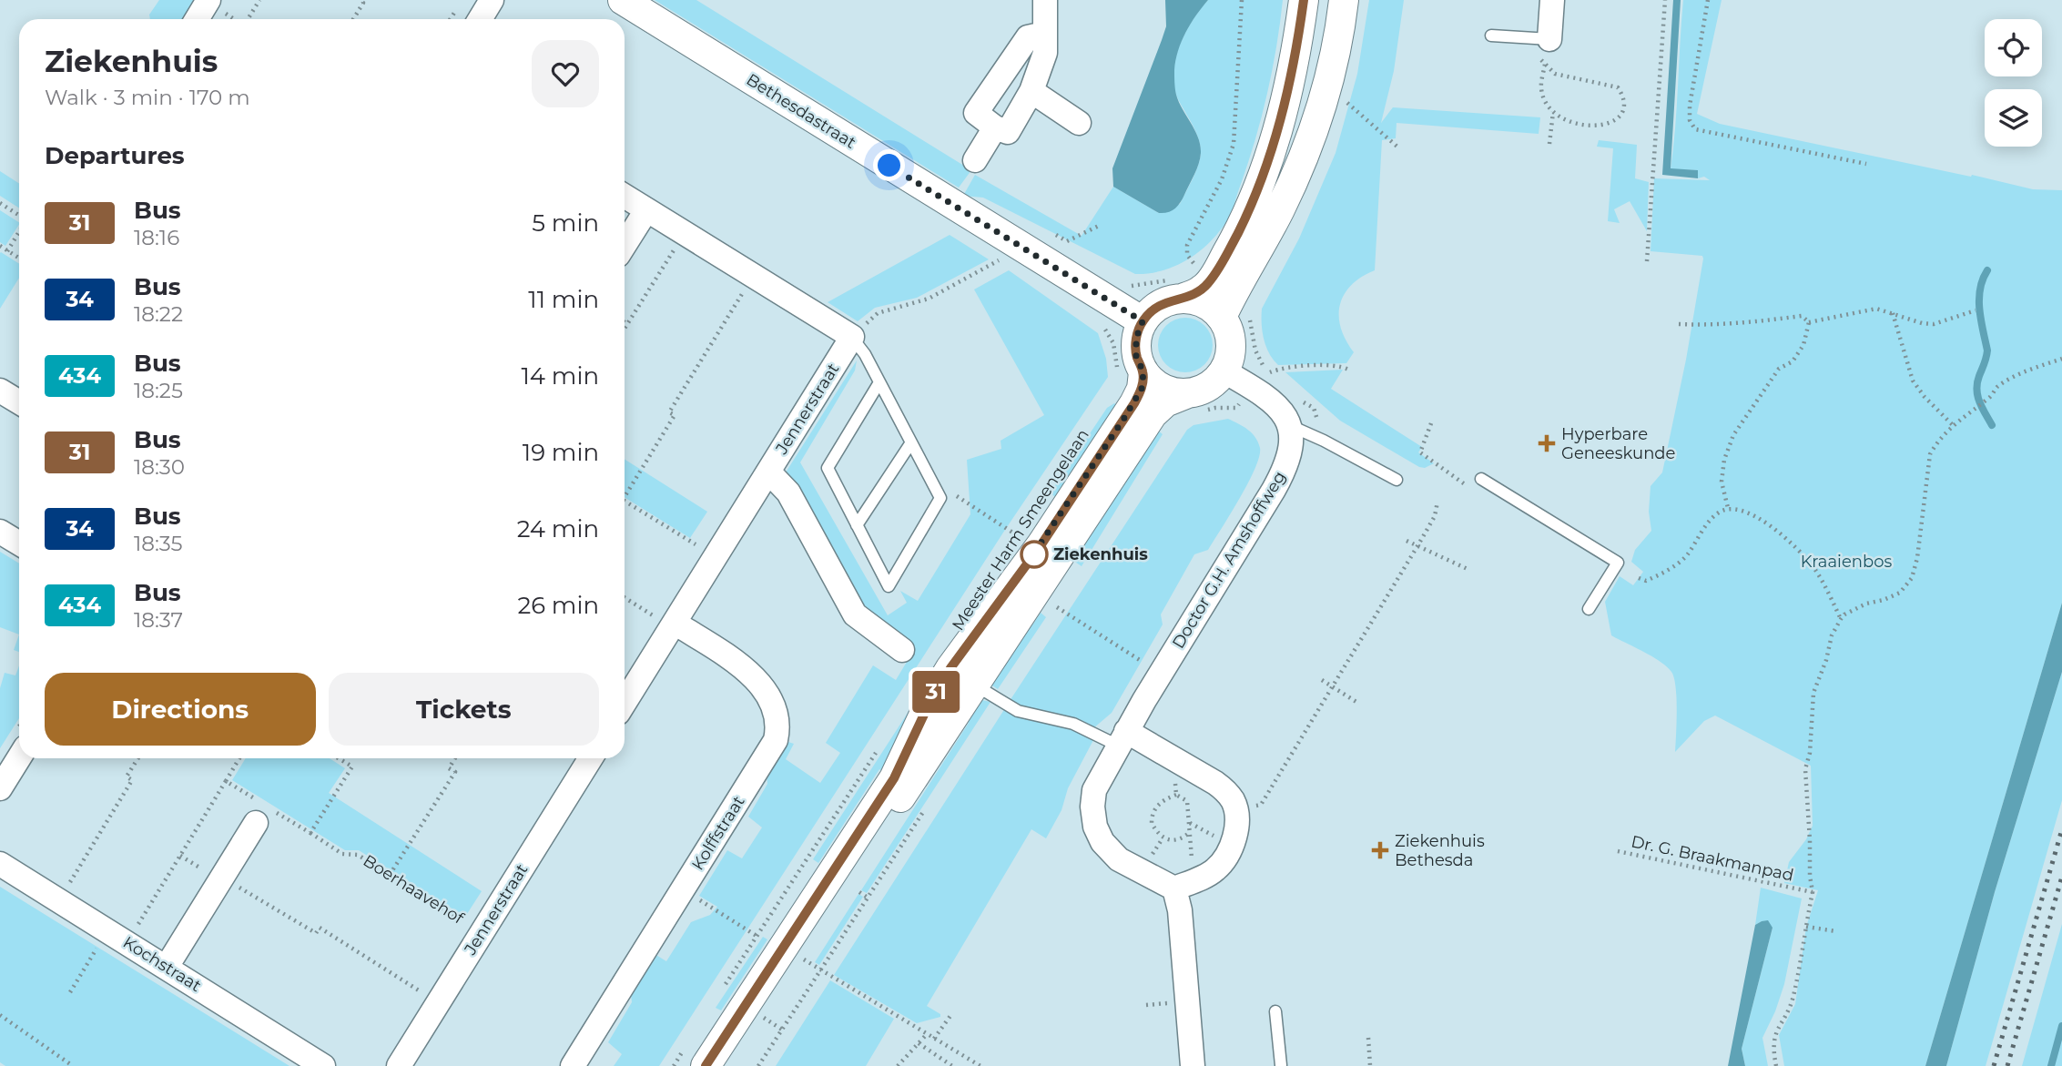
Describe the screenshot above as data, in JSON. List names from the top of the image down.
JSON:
{
  "streets": {
    "street": [
      "Bethesdastraat",
      "Jennerstraat",
      "Meester Harm Smeengelaan",
      "Doctor G.H. Amshoffweg",
      "Kolffstraat",
      "Kochstraat"
    ],
    "path": ["Dr. G. Braakmanpad", "Boerhaavehof"]
  },
  "crossings": [
    ["Bethesdastraat", "Meester Harm Smeengelaan"],
    ["Jennerstraat", "Kolffstraat"],
    ["Jennerstraat", "Boerhaavehof"]
  ],
  "parks": ["Kraaienbos"],
  "places": {
    "health": ["Hyperbare Geneeskunde", "Ziekenhuis Bethesda"],
    "other": ["Ziekenhuis"]
  },
  "lines": ["bus line 31"],
  "page": {
    "on_map": "31",
    "heading": [
      ["Ziekenhuis", "Walk · 3 min · 170 m"],
      "Departures"
    ],
    "list": [
      {
        "mark": "31",
        "name": "Bus",
        "note": "18:16",
        "value": "5 min"
      },
      {
        "mark": "34",
        "name": "Bus",
        "note": "18:22",
        "value": "11 min"
      },
      {
        "mark": "434",
        "name": "Bus",
        "note": "18:25",
        "value": "14 min"
      },
      {
        "mark": "31",
        "name": "Bus",
        "note": "18:30",
        "value": "19 min"
      },
      {
        "mark": "34",
        "name": "Bus",
        "note": "18:35",
        "value": "24 min"
      },
      {
        "mark": "434",
        "name": "Bus",
        "note": "18:37",
        "value": "26 min"
      }
    ],
    "buttons": ["Directions", "Tickets"]
  }
}
